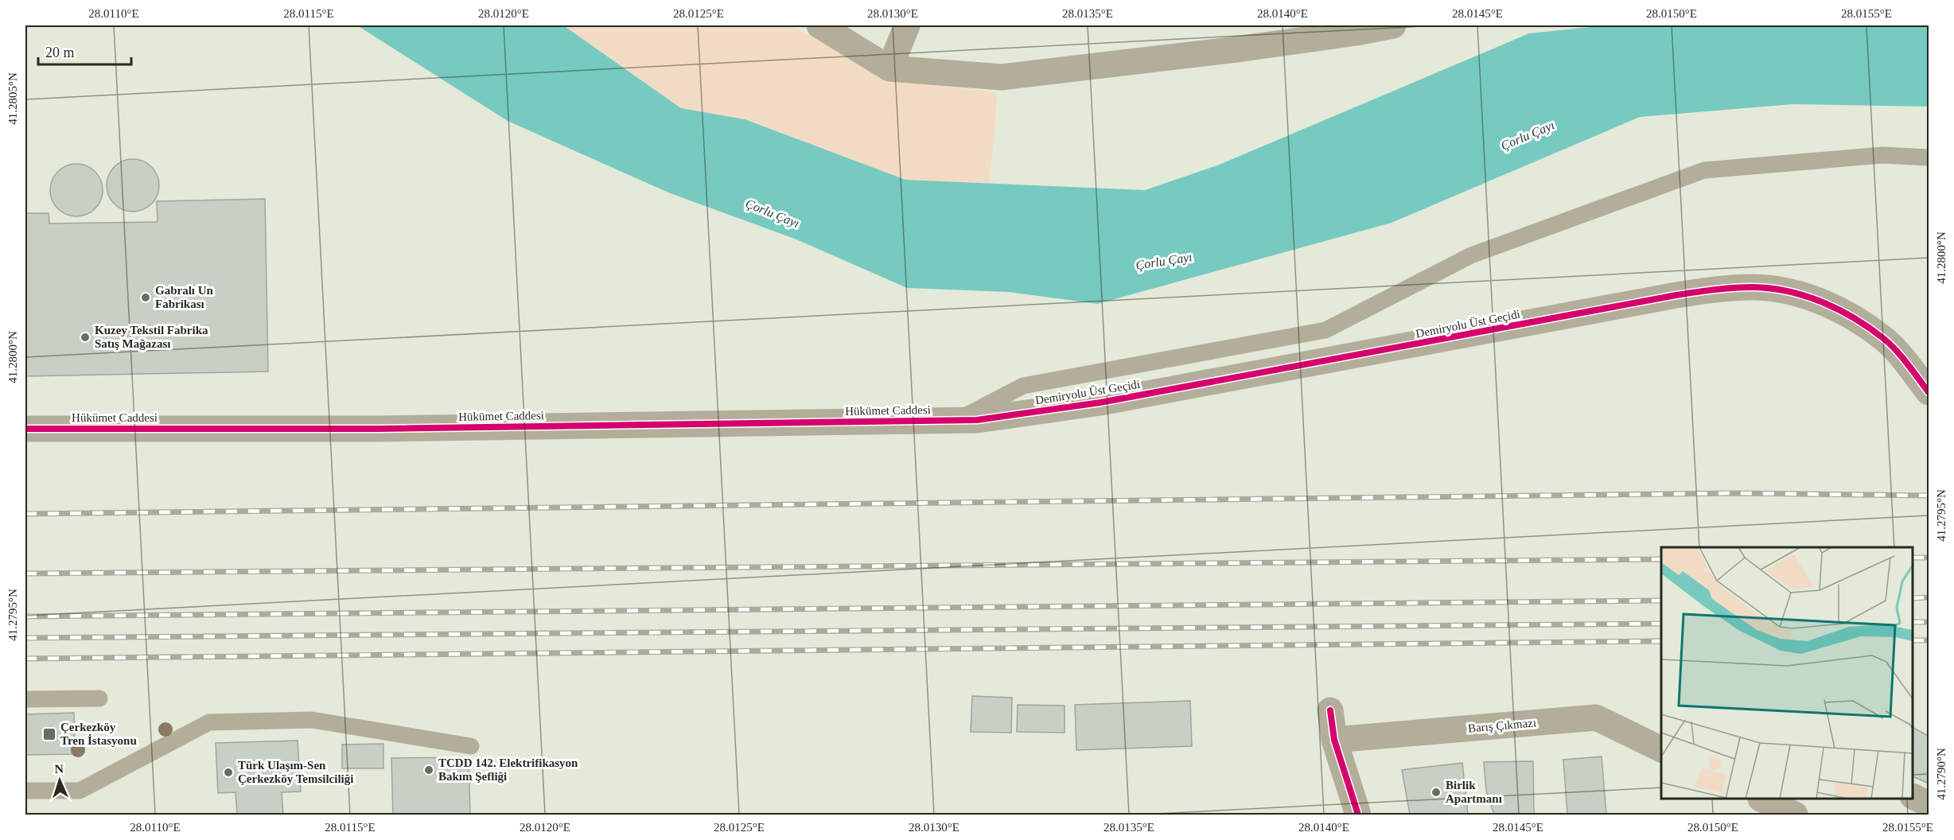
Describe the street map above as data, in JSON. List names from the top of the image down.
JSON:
{
  "streets": {
    "street": ["Demiryolu Üst Geçidi", "Hükümet Caddesi", "Barış Çıkmazı"]
  },
  "crossings": [
    ["Demiryolu Üst Geçidi", "Hükümet Caddesi"]
  ],
  "water": ["Çorlu Çayı"],
  "places": {
    "other": [
      "Gabralı Un Fabrikası",
      "Kuzey Tekstil Fabrika Satış Mağazası",
      "TCDD 142. Elektrifikasyon Bakım Şefliği",
      "Türk Ulaşım-Sen Çerkezköy Temsilciliği",
      "Birlik Apartmanı"
    ],
    "transit": ["Çerkezköy Tren İstasyonu"]
  },
  "scale_bar": "20 m",
  "north": "top",
  "coordinates": [
    "28.0110°E",
    "28.0115°E",
    "28.0120°E",
    "28.0125°E",
    "28.0130°E",
    "28.0135°E",
    "28.0140°E",
    "28.0145°E",
    "28.0150°E",
    "28.0155°E",
    "41.2805°N",
    "41.2800°N",
    "41.2795°N",
    "41.2790°N"
  ]
}
